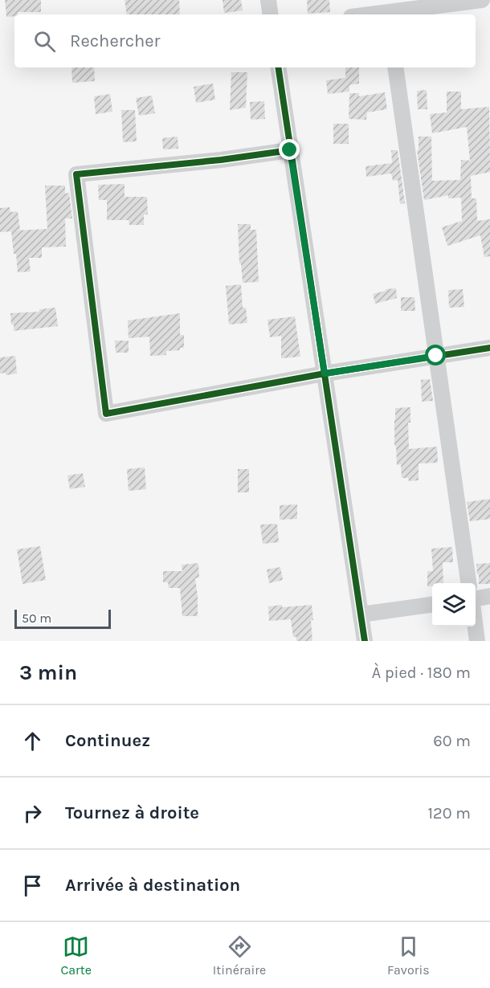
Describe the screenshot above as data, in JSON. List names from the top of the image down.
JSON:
{
  "scale_bar": "50 m",
  "page": {
    "search": "Rechercher",
    "scale": "50 m",
    "heading": ["3 min", "À pied · 180 m"],
    "list": [
      ["Continuez", "60 m"],
      ["Tournez à droite", "120 m"],
      "Arrivée à destination"
    ],
    "nav": ["Carte", "Itinéraire", "Favoris"]
  }
}
